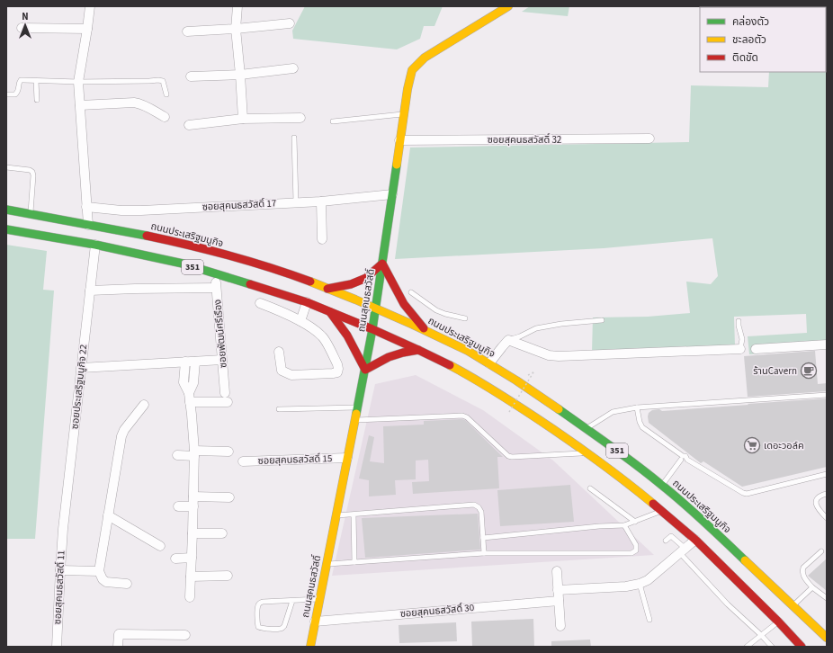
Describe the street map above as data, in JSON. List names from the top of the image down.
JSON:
{
  "streets": {
    "main road": ["ถนนประเสริฐมนูกิจ", "351", "ถนนสุคนธสวัสดิ์"],
    "street": [
      "ซอยสุคนธสวัสดิ์ 32",
      "ซอยสุคนธสวัสดิ์ 17",
      "ซอยพัฒน์ศรีเรือง",
      "ซอยประเสริฐมนูกิจ 22",
      "ซอยสุคนธสวัสดิ์ 15",
      "ซอยสุคนธสวัสดิ์ 11",
      "ซอยสุคนธสวัสดิ์ 30"
    ]
  },
  "crossings": [
    ["ซอยสุคนธสวัสดิ์ 32", "ถนนสุคนธสวัสดิ์"],
    ["ซอยสุคนธสวัสดิ์ 17", "ถนนสุคนธสวัสดิ์"],
    ["ถนนประเสริฐมนูกิจ", "ถนนสุคนธสวัสดิ์"],
    ["ถนนประเสริฐมนูกิจ", "ซอยพัฒน์ศรีเรือง"],
    ["ถนนประเสริฐมนูกิจ", "ซอยประเสริฐมนูกิจ 22"],
    ["ถนนสุคนธสวัสดิ์", "ซอยสุคนธสวัสดิ์ 15"],
    ["ถนนสุคนธสวัสดิ์", "ซอยสุคนธสวัสดิ์ 30"],
    ["ซอยประเสริฐมนูกิจ 22", "ซอยสุคนธสวัสดิ์ 11"]
  ],
  "places": {
    "cafe": ["ร้านCavern"],
    "supermarket": ["เดอะวอล์ค"]
  },
  "legend": ["คล่องตัว", "ชะลอตัว", "ติดขัด"],
  "north": "top"
}
